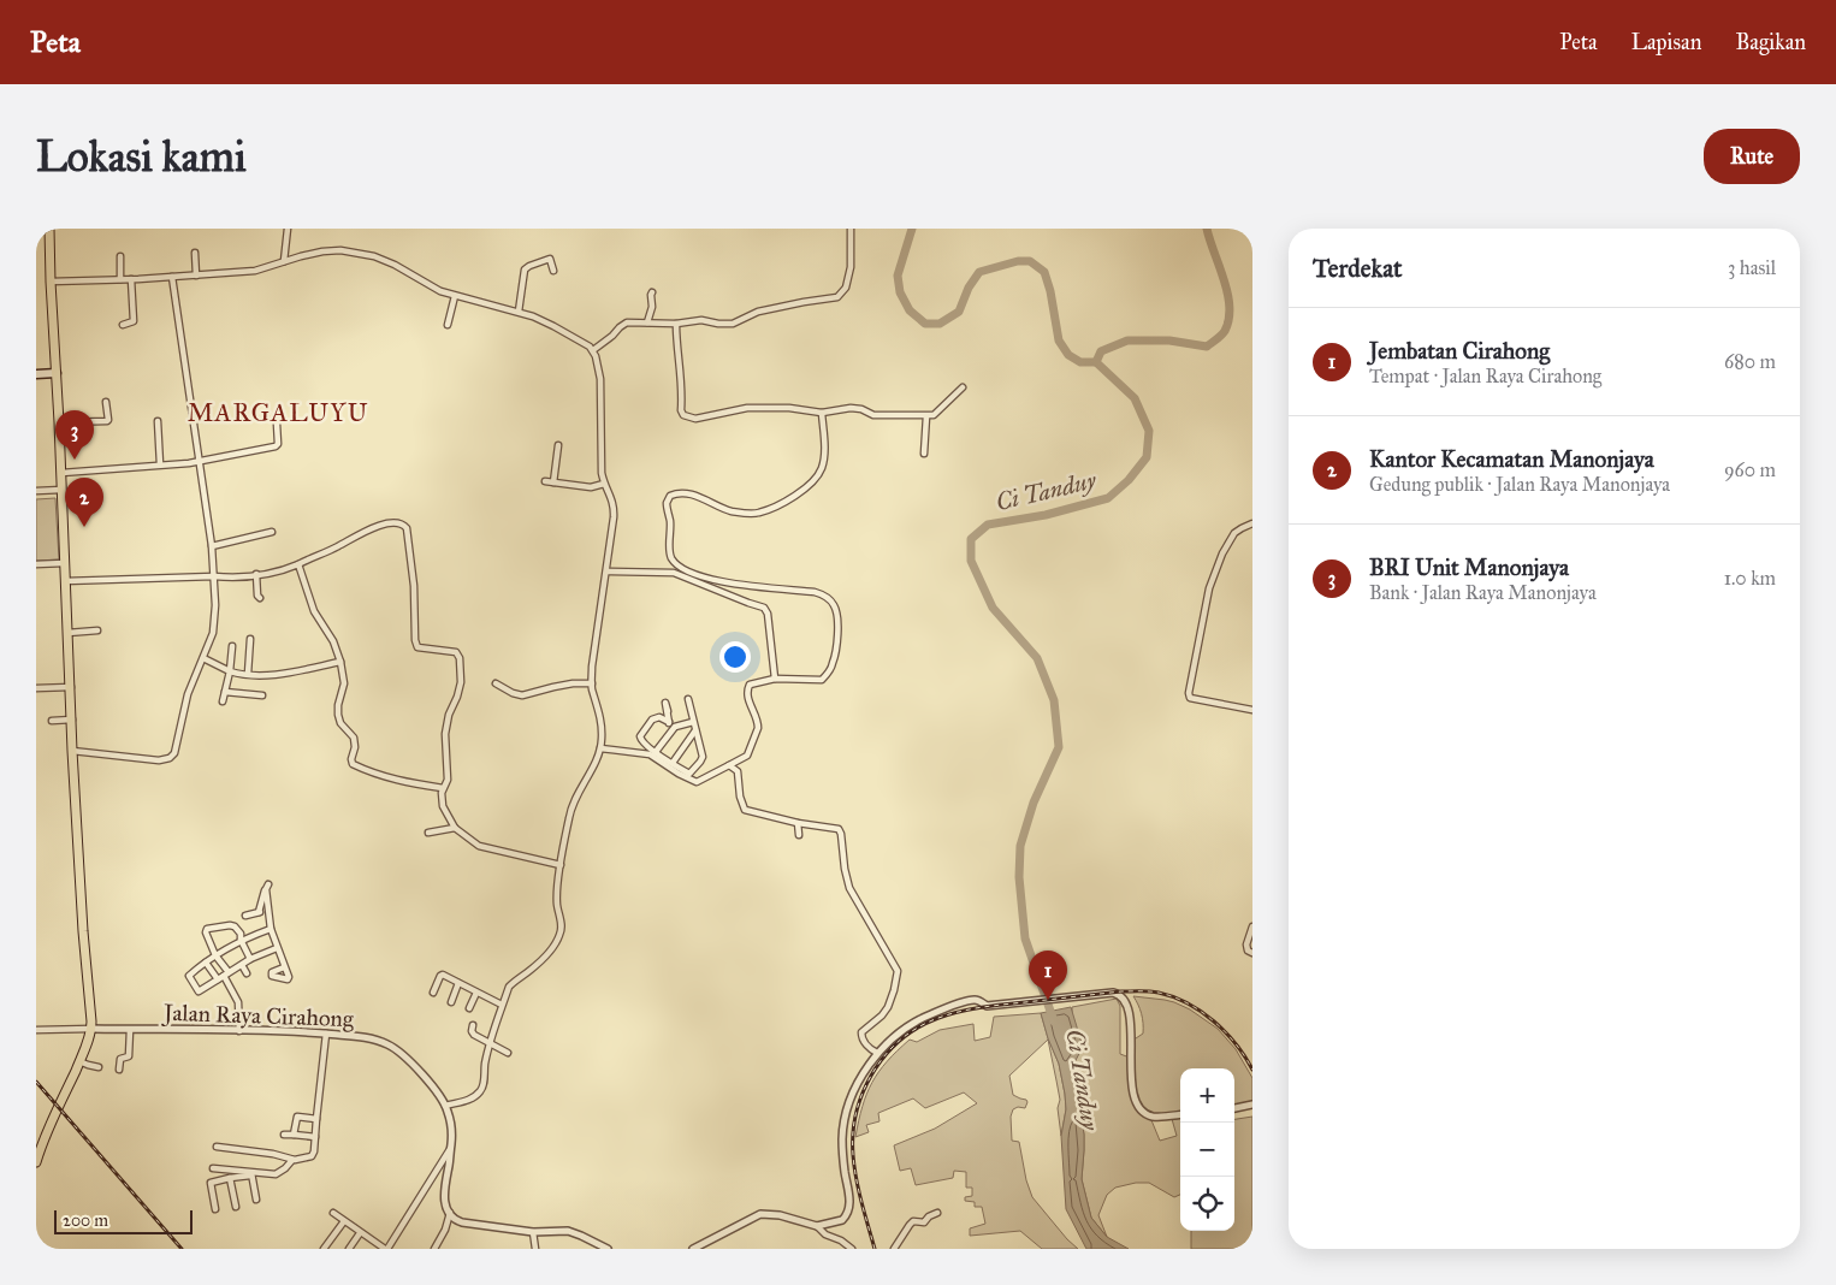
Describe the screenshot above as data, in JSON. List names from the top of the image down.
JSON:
{
  "streets": {
    "street": ["Jalan Raya Cirahong"]
  },
  "districts": ["MARGALUYU"],
  "water": ["Ci Tanduy"],
  "scale_bar": "200 m",
  "page": {
    "header": "Peta",
    "nav": ["Peta", "Lapisan", "Bagikan"],
    "buttons": "Rute",
    "title": "Lokasi kami",
    "heading": ["Terdekat", "3 hasil"],
    "list": [
      {
        "mark": "1",
        "name": "Jembatan Cirahong",
        "note": "Tempat · Jalan Raya Cirahong",
        "value": "680 m"
      },
      {
        "mark": "2",
        "name": "Kantor Kecamatan Manonjaya",
        "note": "Gedung publik · Jalan Raya Manonjaya",
        "value": "960 m"
      },
      {
        "mark": "3",
        "name": "BRI Unit Manonjaya",
        "note": "Bank · Jalan Raya Manonjaya",
        "value": "1.0 km"
      }
    ],
    "pins": ["3", "2", "1"],
    "map_buttons": ["+", "−"],
    "scale": "200 m"
  }
}
